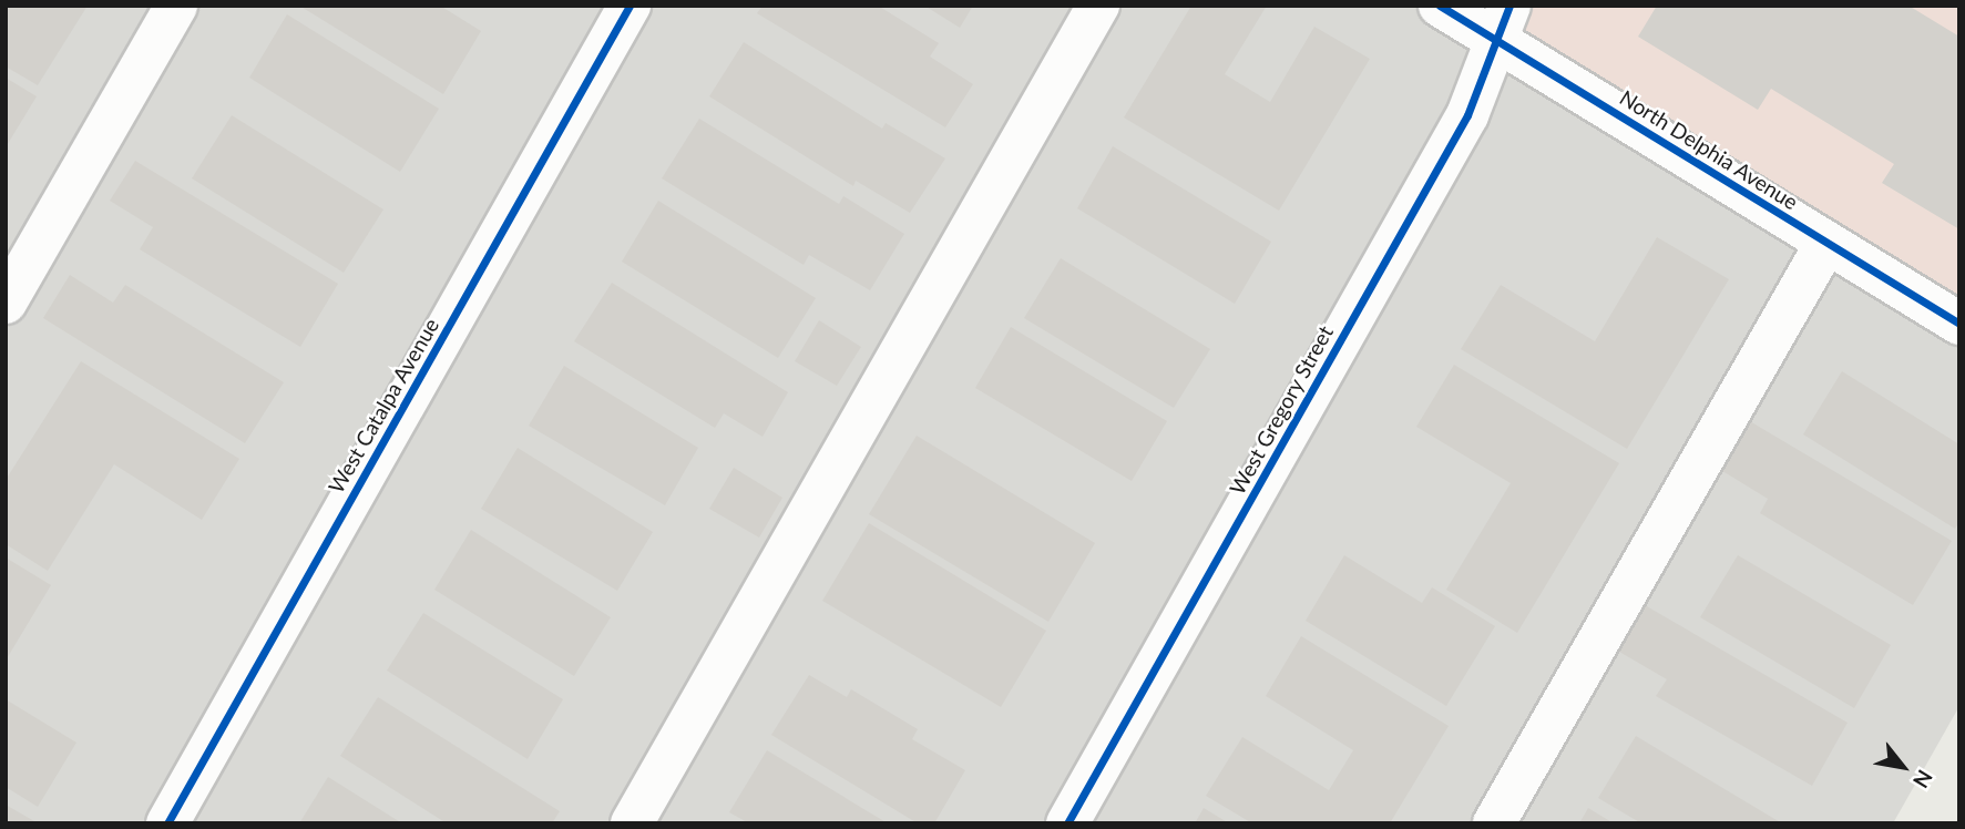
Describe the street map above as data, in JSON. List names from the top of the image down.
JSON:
{
  "streets": {
    "street": ["North Delphia Avenue", "West Catalpa Avenue", "West Gregory Street"]
  },
  "crossings": [
    ["North Delphia Avenue", "West Gregory Street"]
  ],
  "north": "bottom right"
}
